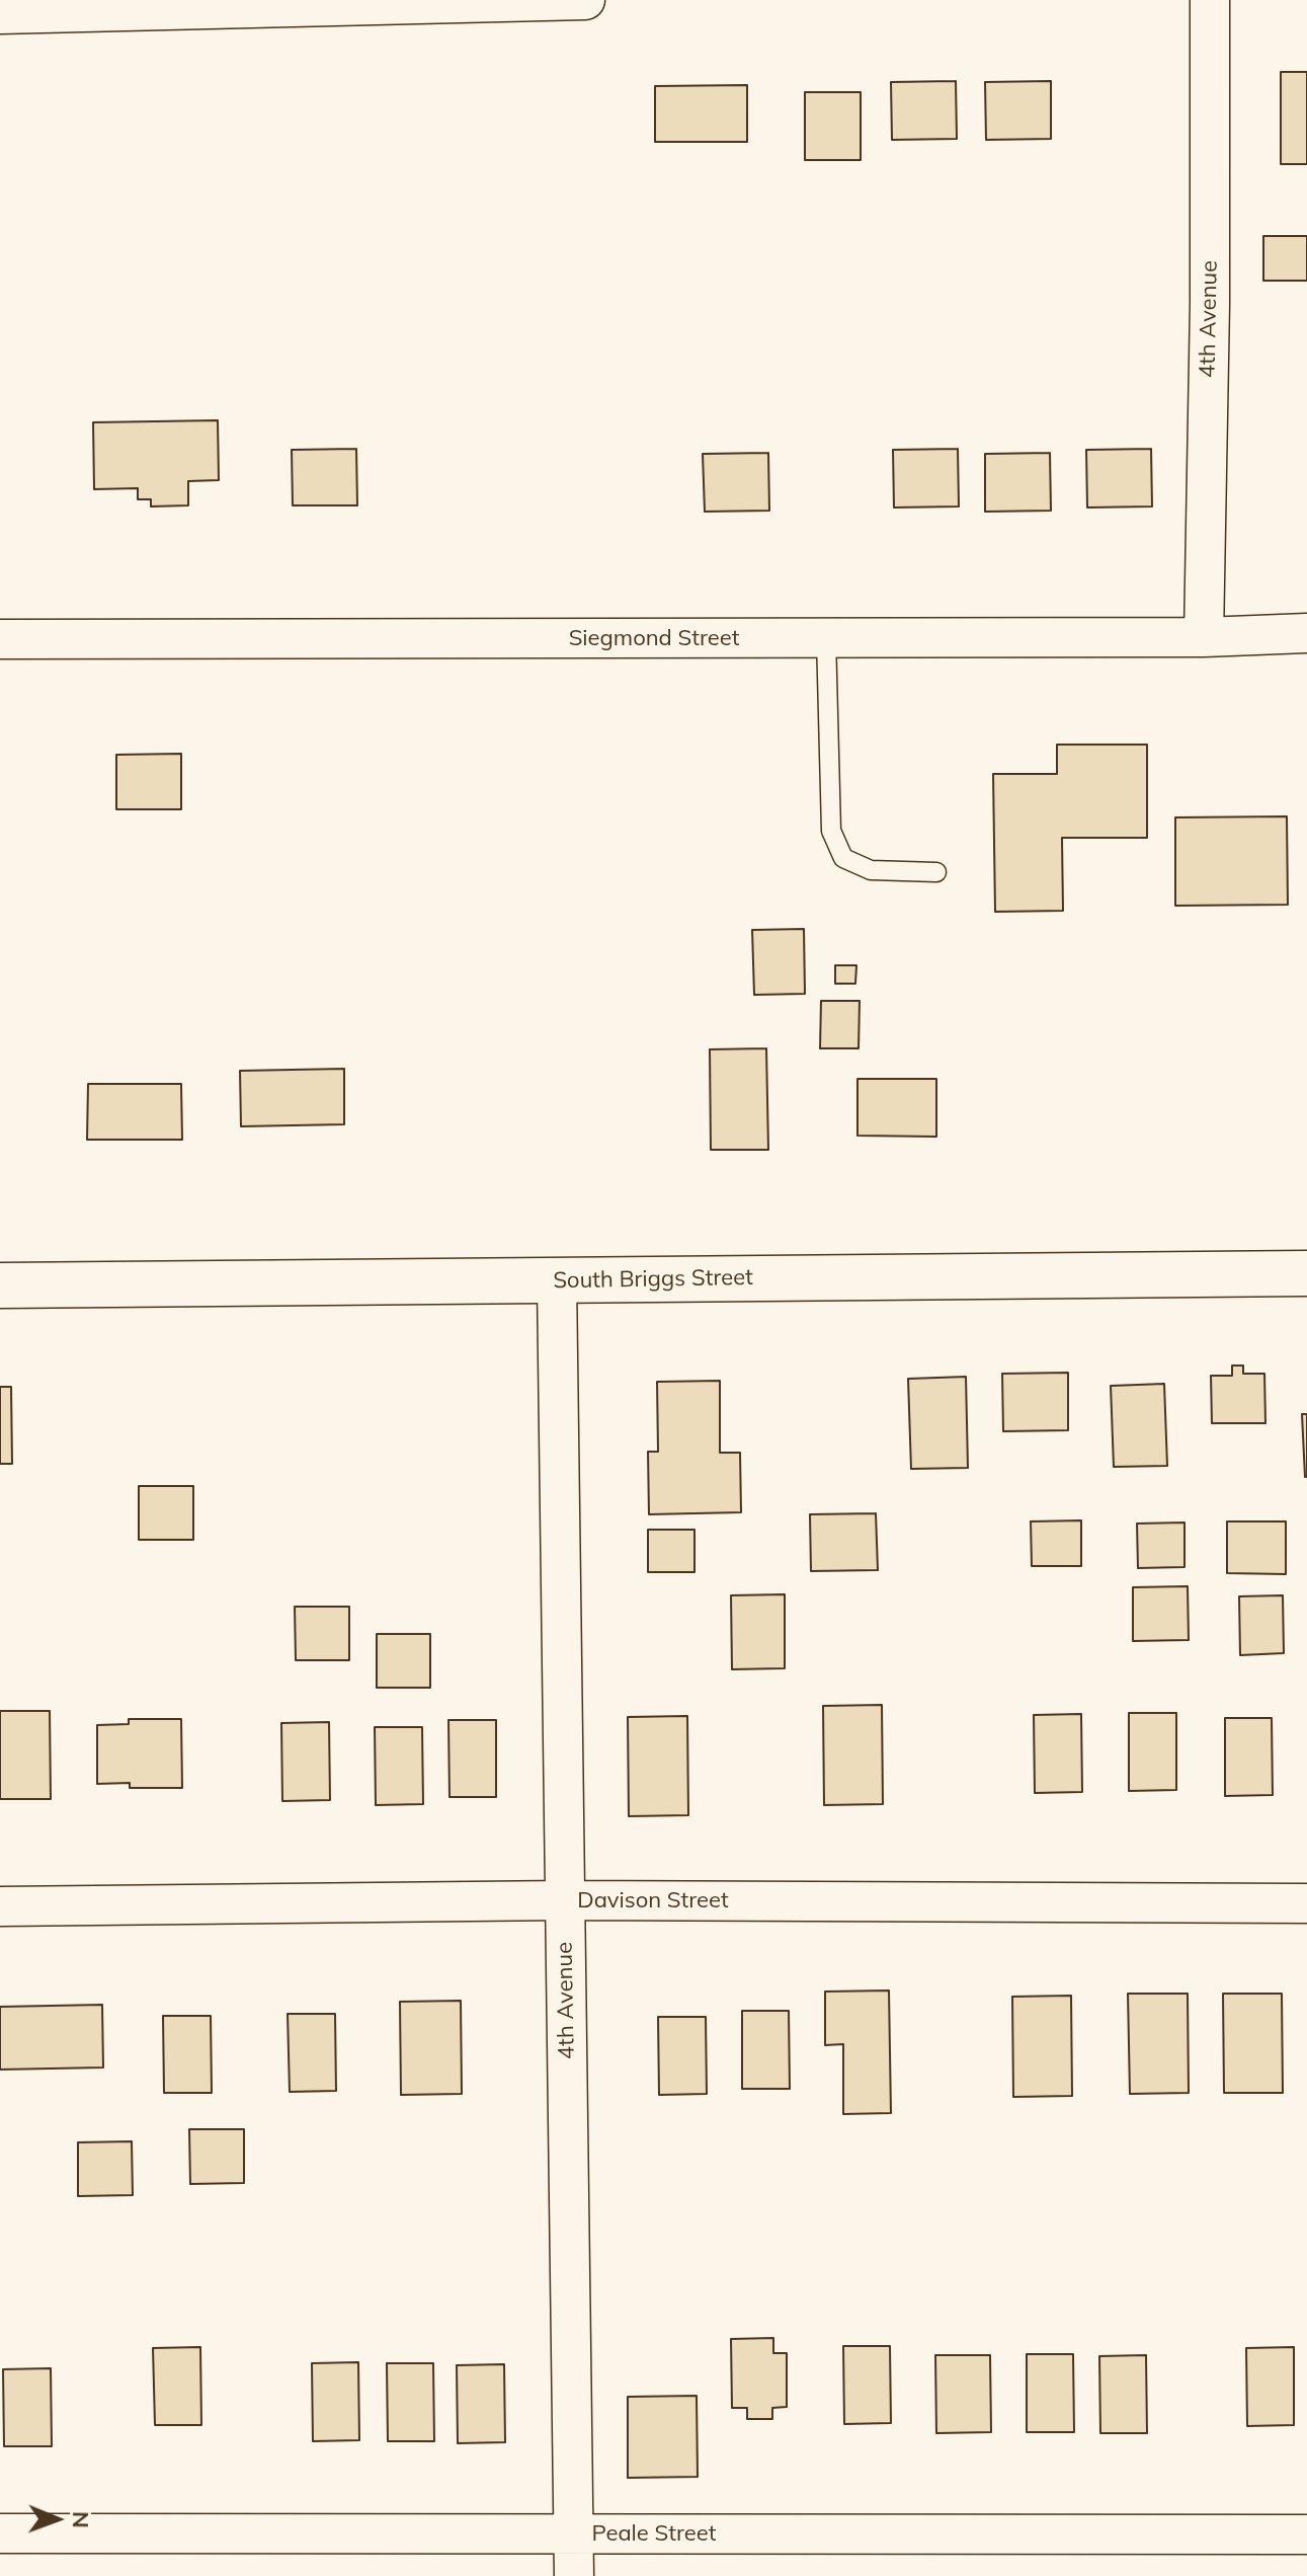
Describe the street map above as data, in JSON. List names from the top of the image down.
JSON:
{
  "streets": {
    "street": [
      "4th Avenue",
      "Siegmond Street",
      "South Briggs Street",
      "Davison Street",
      "Peale Street"
    ]
  },
  "crossings": [
    ["4th Avenue", "Siegmond Street"],
    ["4th Avenue", "South Briggs Street"],
    ["4th Avenue", "Davison Street"],
    ["4th Avenue", "Peale Street"]
  ],
  "north": "right"
}
